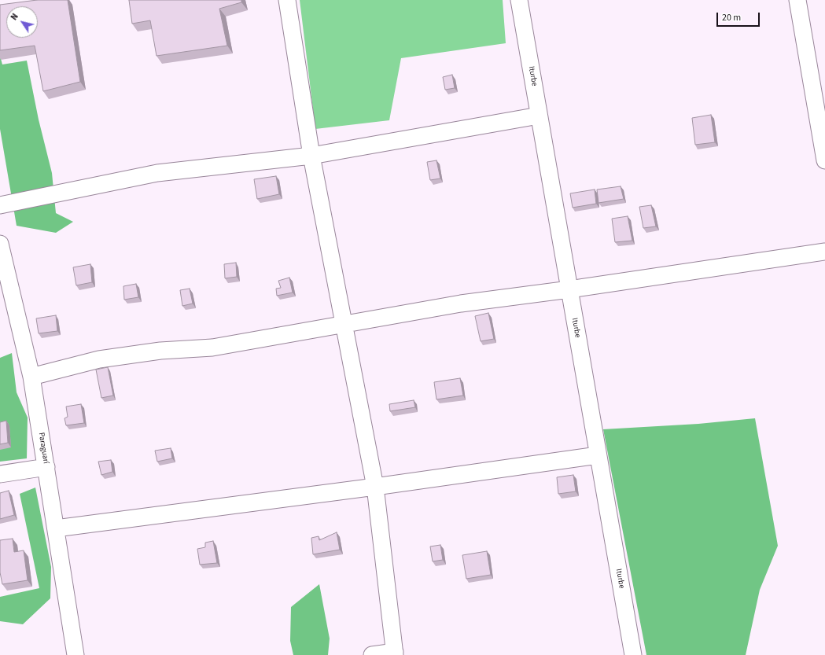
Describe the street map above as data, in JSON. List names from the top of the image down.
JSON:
{
  "streets": {
    "street": ["Iturbe", "Paraguarí"]
  },
  "scale_bar": "20 m",
  "north": "top left"
}
